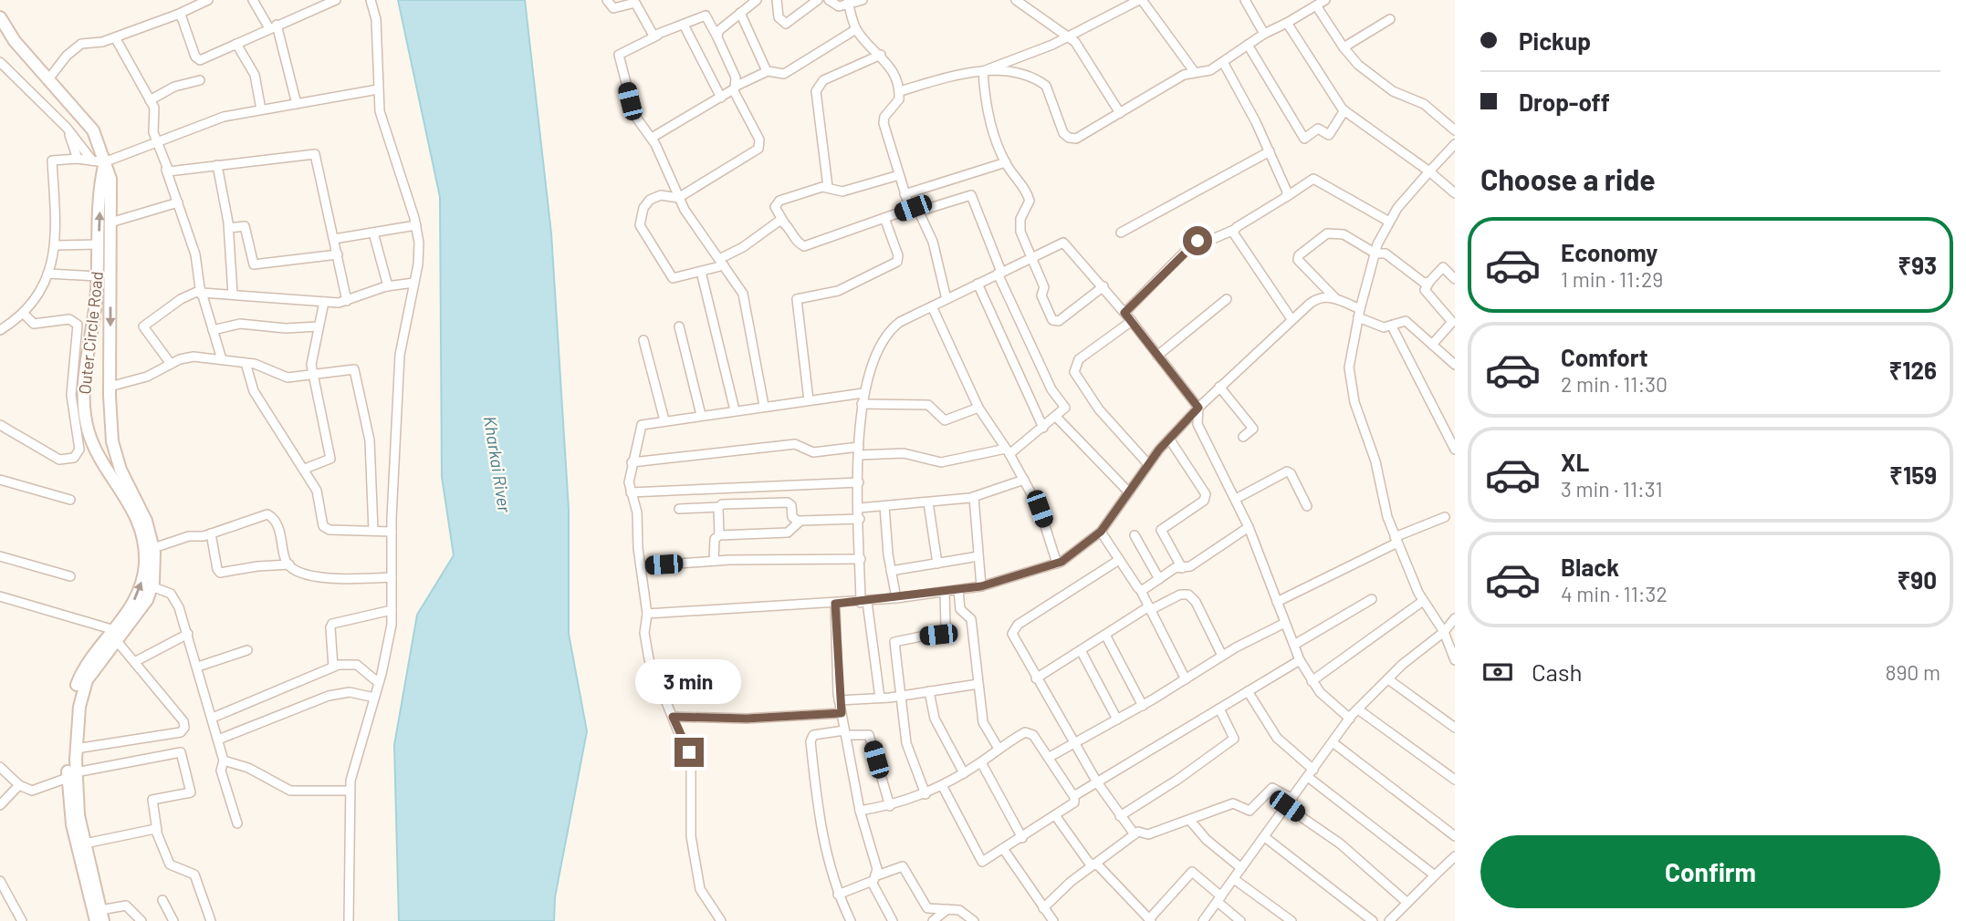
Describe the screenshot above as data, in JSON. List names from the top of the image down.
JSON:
{
  "streets": {
    "main road": ["Outer Circle Road"]
  },
  "water": ["Kharkai River"],
  "page": {
    "banner": ["Pickup", "Drop-off"],
    "heading": "Choose a ride",
    "list": [
      {
        "name": "Economy",
        "note": "1 min · 11:29",
        "value": "₹93"
      },
      {
        "name": "Comfort",
        "note": "2 min · 11:30",
        "value": "₹126"
      },
      {
        "name": "XL",
        "note": "3 min · 11:31",
        "value": "₹159"
      },
      {
        "name": "Black",
        "note": "4 min · 11:32",
        "value": "₹90"
      }
    ],
    "pay": ["Cash", "890 m"],
    "bubble": "3 min",
    "buttons": "Confirm"
  }
}
